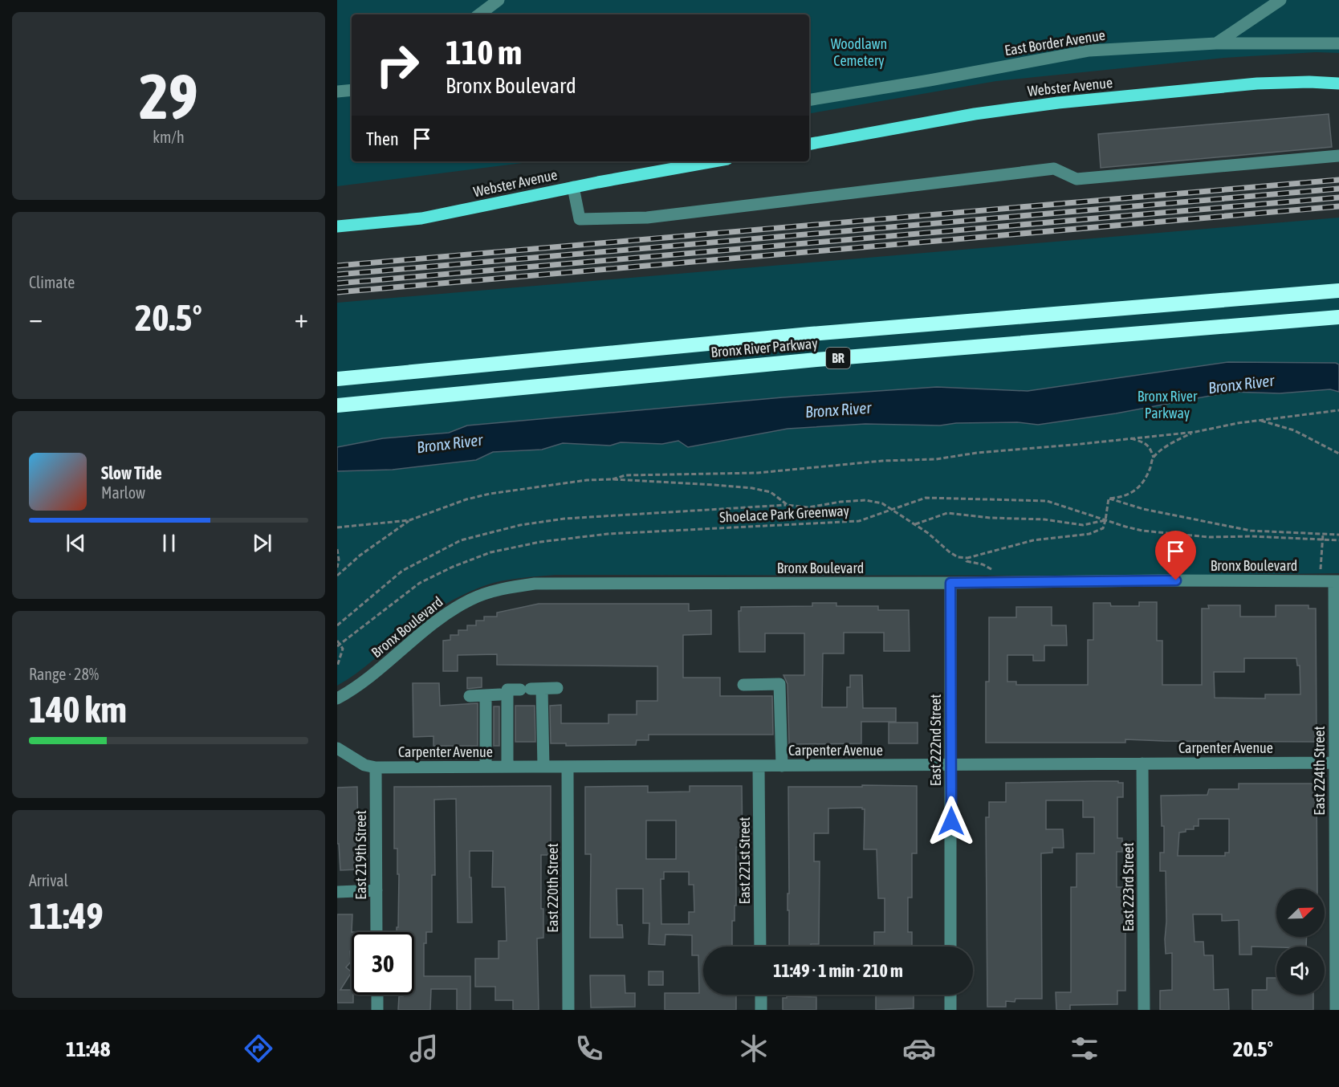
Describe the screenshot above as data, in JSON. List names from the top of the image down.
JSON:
{
  "streets": {
    "highway": ["Bronx River Parkway", "BR"],
    "main road": ["Webster Avenue"],
    "street": [
      "East Border Avenue",
      "Bronx Boulevard",
      "East 222nd Street",
      "Carpenter Avenue",
      "East 224th Street",
      "East 219th Street",
      "East 221st Street",
      "East 223rd Street",
      "East 220th Street"
    ],
    "path": ["Shoelace Park Greenway"]
  },
  "crossings": [
    ["Shoelace Park Greenway", "Bronx Boulevard"],
    ["Bronx Boulevard", "East 222nd Street"],
    ["Bronx Boulevard", "East 224th Street"],
    ["East 222nd Street", "Carpenter Avenue"],
    ["Carpenter Avenue", "East 224th Street"],
    ["Carpenter Avenue", "East 219th Street"],
    ["Carpenter Avenue", "East 221st Street"],
    ["Carpenter Avenue", "East 223rd Street"],
    ["Carpenter Avenue", "East 220th Street"]
  ],
  "water": ["Bronx River"],
  "parks": ["Woodlawn Cemetery", "Bronx River Parkway"],
  "north": "top right",
  "page": {
    "tile": [
      ["29", "km/h"],
      "Climate",
      ["Range · 28%", "140 km"],
      ["Arrival", "11:49"]
    ],
    "turn": ["110 m", "Bronx Boulevard"],
    "then": "Then",
    "heat": ["−", "20.5°", "+"],
    "song": ["Slow Tide", "Marlow"],
    "limit": "30",
    "trip": "11:49 · 1 min · 210 m",
    "tabs": ["11:48", "20.5°"]
  }
}
